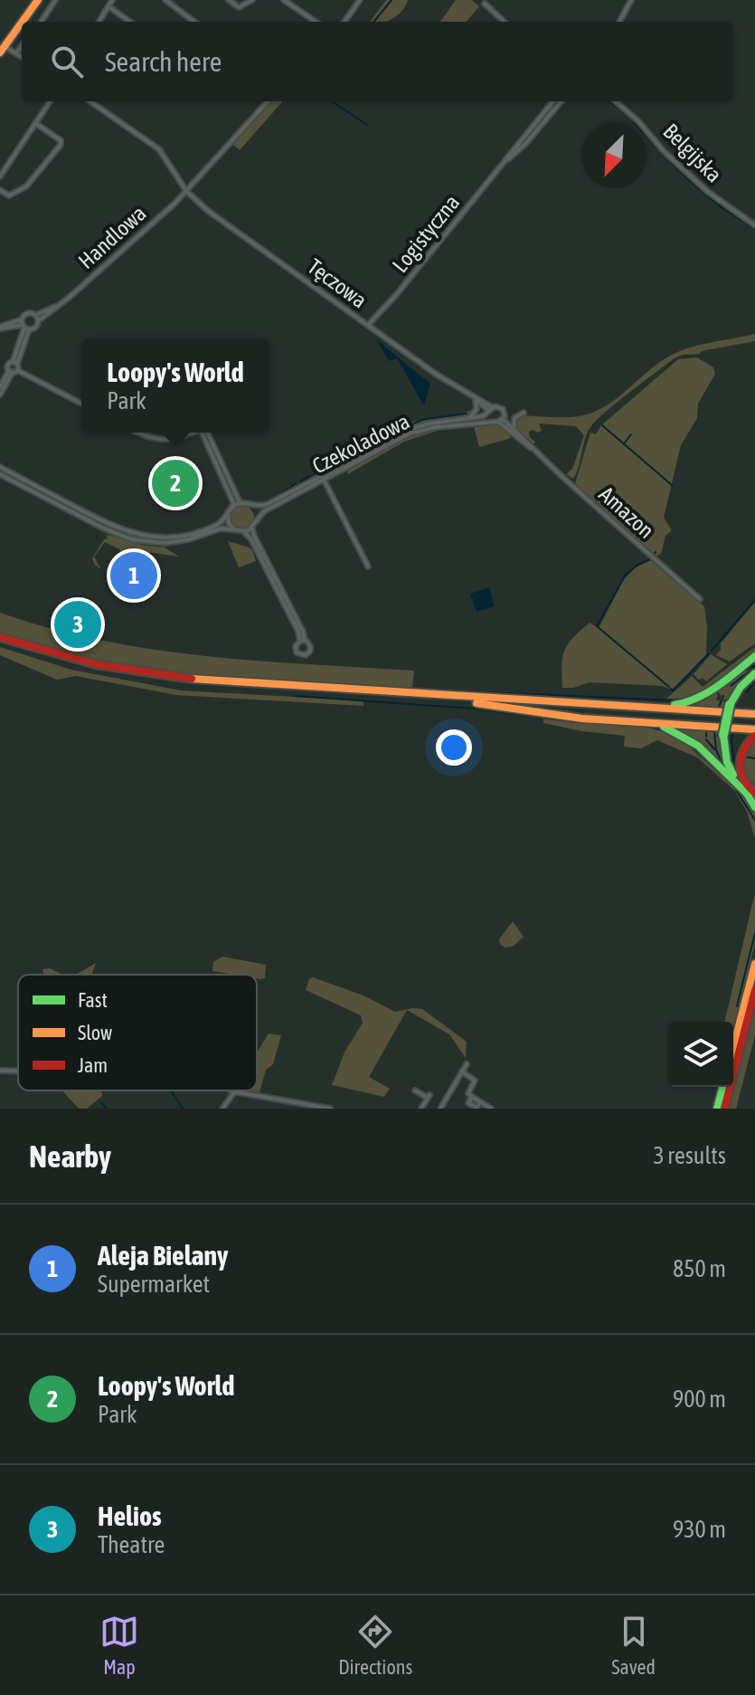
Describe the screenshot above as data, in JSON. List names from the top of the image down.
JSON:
{
  "streets": {
    "street": [
      "Belgijska",
      "Logistyczna",
      "Handlowa",
      "Tęczowa",
      "Czekoladowa",
      "Amazon"
    ]
  },
  "crossings": [
    ["Logistyczna", "Tęczowa"],
    ["Handlowa", "Tęczowa"],
    ["Tęczowa", "Czekoladowa"],
    ["Czekoladowa", "Amazon"]
  ],
  "legend": ["Fast", "Slow", "Jam"],
  "north": "bottom left",
  "page": {
    "search": "Search here",
    "popup": ["Loopy's World", "Park"],
    "pins": ["2", "1", "3"],
    "heading": ["Nearby", "3 results"],
    "list": [
      {
        "mark": "1",
        "name": "Aleja Bielany",
        "note": "Supermarket",
        "value": "850 m"
      },
      {
        "mark": "2",
        "name": "Loopy's World",
        "note": "Park",
        "value": "900 m"
      },
      {
        "mark": "3",
        "name": "Helios",
        "note": "Theatre",
        "value": "930 m"
      }
    ],
    "nav": ["Map", "Directions", "Saved"]
  }
}
